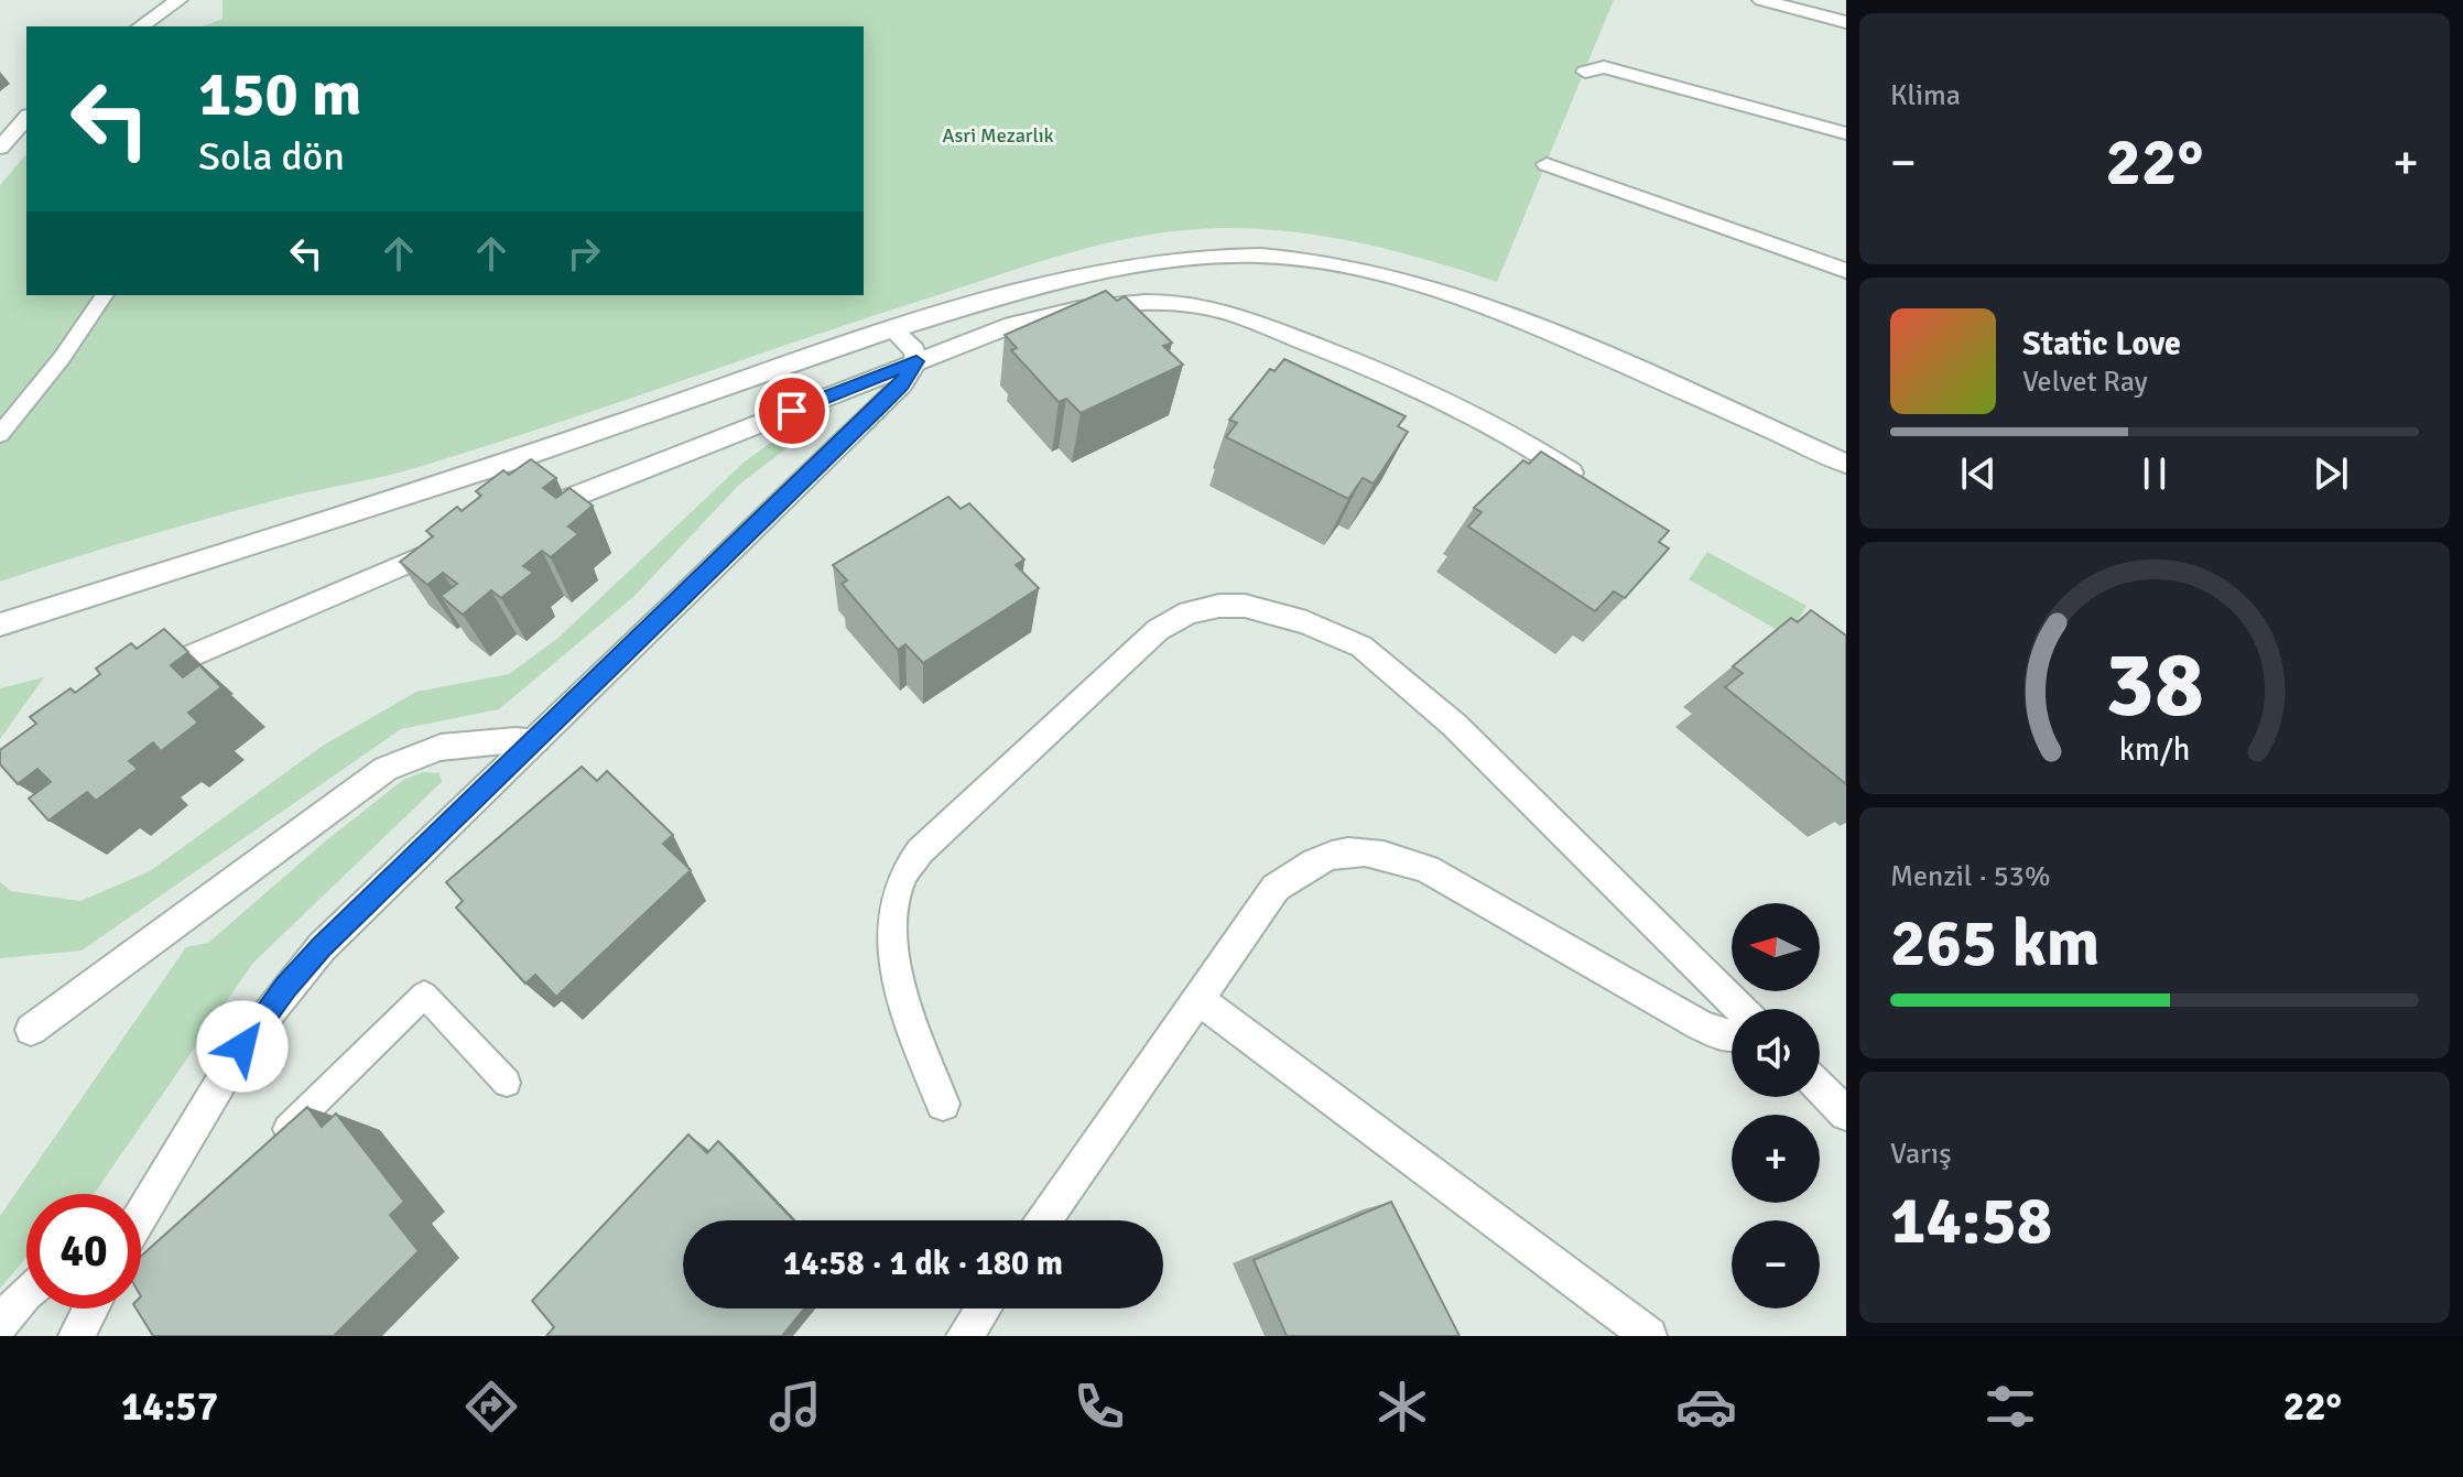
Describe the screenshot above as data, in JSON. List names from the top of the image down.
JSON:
{
  "parks": ["Asri Mezarlık"],
  "north": "left",
  "page": {
    "tile": [
      "Klima",
      ["Menzil · 53%", "265 km"],
      ["Varış", "14:58"]
    ],
    "turn": ["150 m", "Sola dön"],
    "heat": ["−", "22°", "+"],
    "song": ["Static Love", "Velvet Ray"],
    "map_buttons": ["+", "−"],
    "limit": "40",
    "trip": "14:58 · 1 dk · 180 m",
    "tabs": ["14:57", "22°"],
    "gauge": ["38", "km/h"]
  }
}
